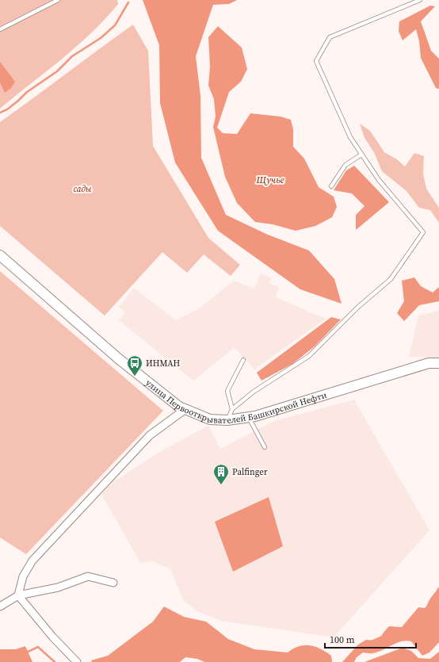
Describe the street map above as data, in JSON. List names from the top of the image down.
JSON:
{
  "streets": {
    "street": ["улица Первооткрывателей Башкирской Нефти"]
  },
  "water": ["Щучье"],
  "parks": ["сады"],
  "places": {
    "bus stop": ["ИНМАН"],
    "building": ["Palfinger"]
  },
  "scale_bar": "100 m"
}
